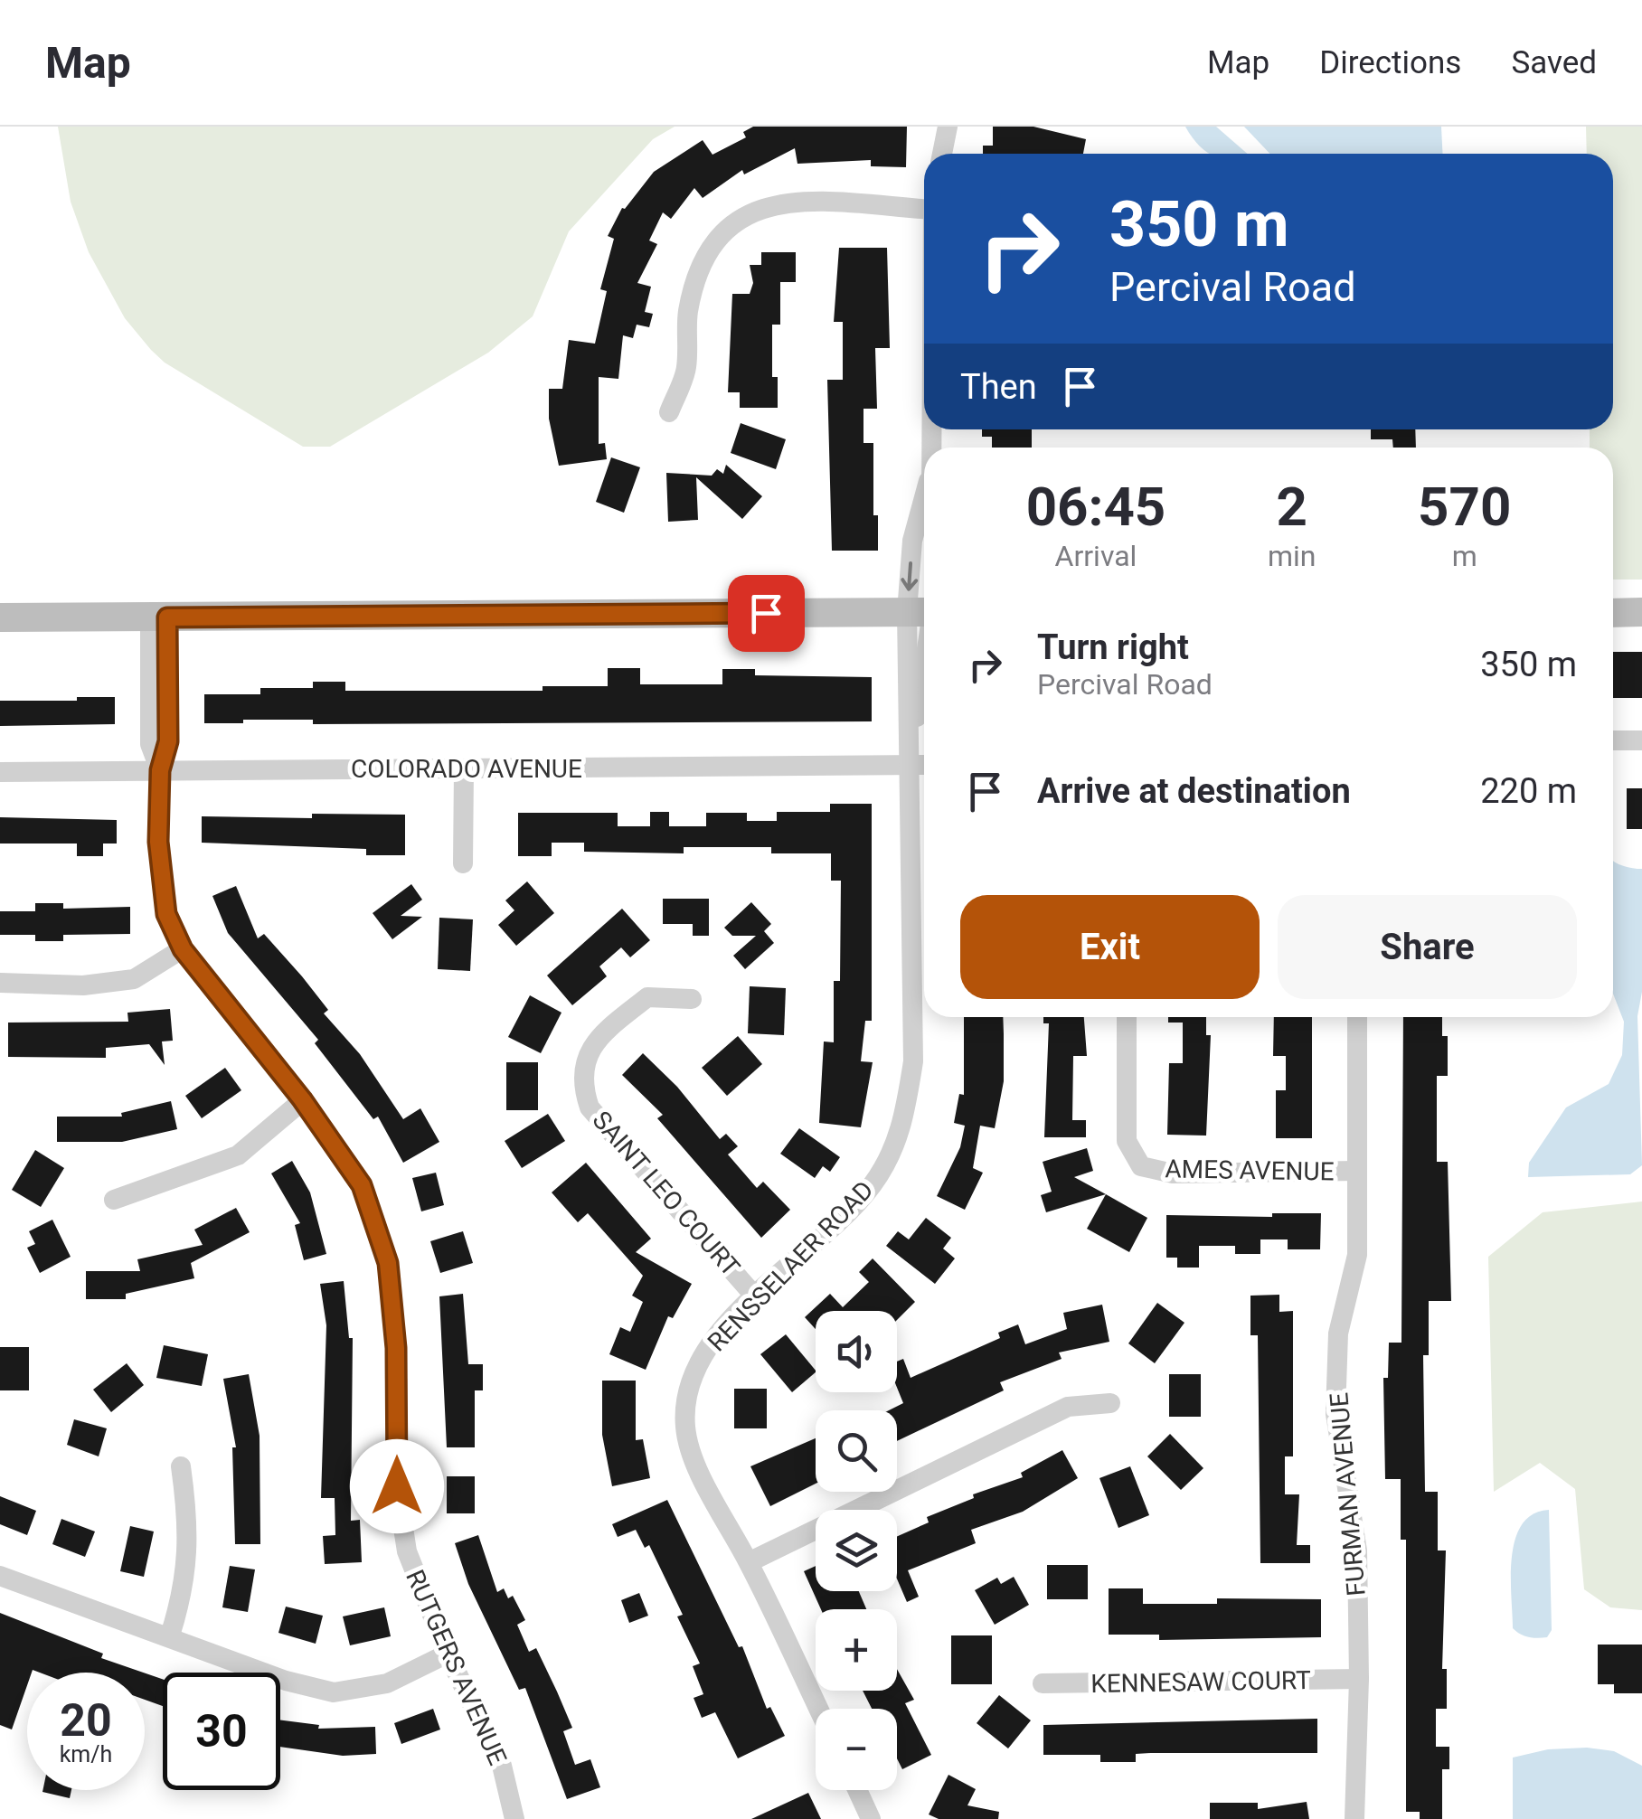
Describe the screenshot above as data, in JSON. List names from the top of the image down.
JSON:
{
  "streets": {
    "street": [
      "COLORADO AVENUE",
      "AMES AVENUE",
      "SAINT LEO COURT",
      "RENSSELAER ROAD",
      "FURMAN AVENUE",
      "RUTGERS AVENUE",
      "KENNESAW COURT"
    ]
  },
  "crossings": [
    ["COLORADO AVENUE", "RENSSELAER ROAD"],
    ["COLORADO AVENUE", "RUTGERS AVENUE"],
    ["AMES AVENUE", "FURMAN AVENUE"],
    ["SAINT LEO COURT", "RENSSELAER ROAD"],
    ["FURMAN AVENUE", "KENNESAW COURT"]
  ],
  "page": {
    "header": "Map",
    "nav": ["Map", "Directions", "Saved"],
    "turn": ["350 m", "Percival Road"],
    "then": "Then",
    "eta": [
      "06:45",
      "Arrival",
      "2",
      "min",
      "570",
      "m"
    ],
    "list": [
      {
        "name": "Turn right",
        "note": "Percival Road",
        "value": "350 m"
      },
      {
        "name": "Arrive at destination",
        "value": "220 m"
      }
    ],
    "buttons": ["Exit", "Share"],
    "map_buttons": ["+", "−"],
    "speed": "20 km/h",
    "limit": "30"
  }
}
